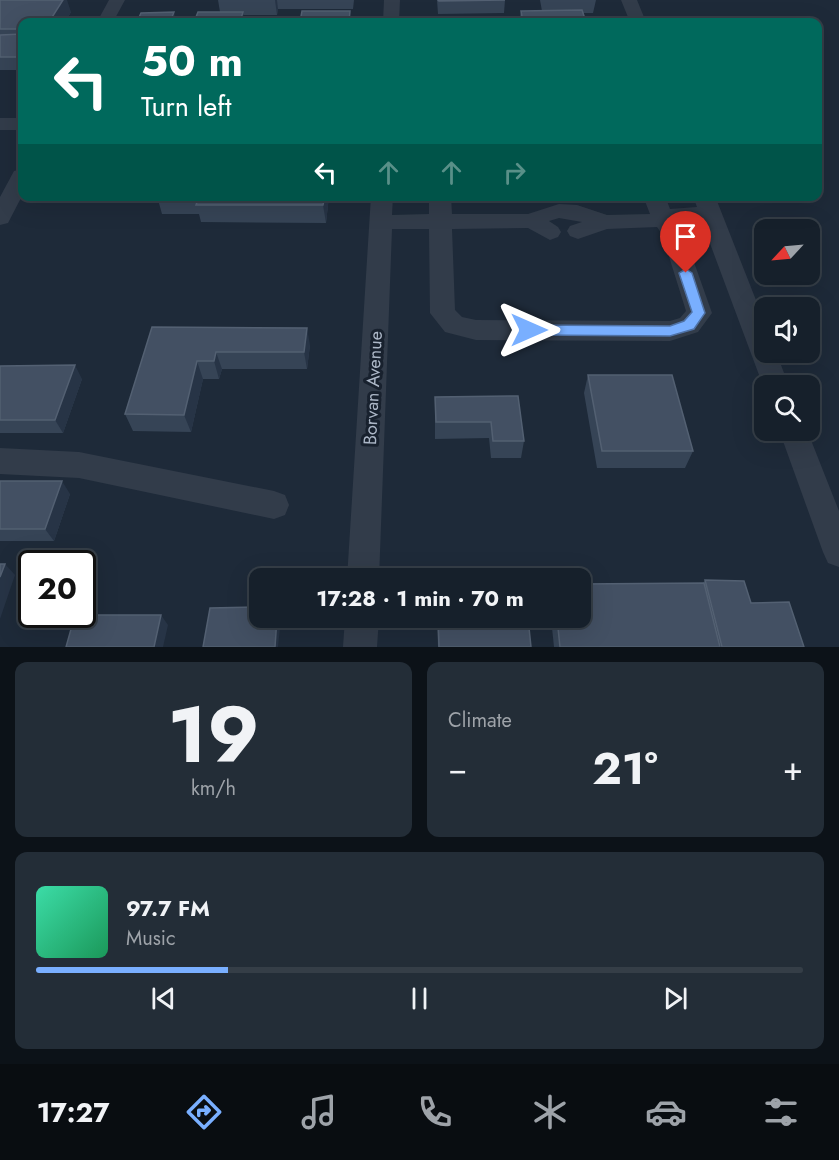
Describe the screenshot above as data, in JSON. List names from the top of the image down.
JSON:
{
  "streets": {
    "street": ["Borvan Avenue"]
  },
  "north": "bottom left",
  "page": {
    "turn": ["50 m", "Turn left"],
    "limit": "20",
    "trip": "17:28 · 1 min · 70 m",
    "tile": [
      ["19", "km/h"],
      "Climate"
    ],
    "heat": ["−", "21°", "+"],
    "song": ["97.7 FM", "Music"],
    "tabs": "17:27"
  }
}
